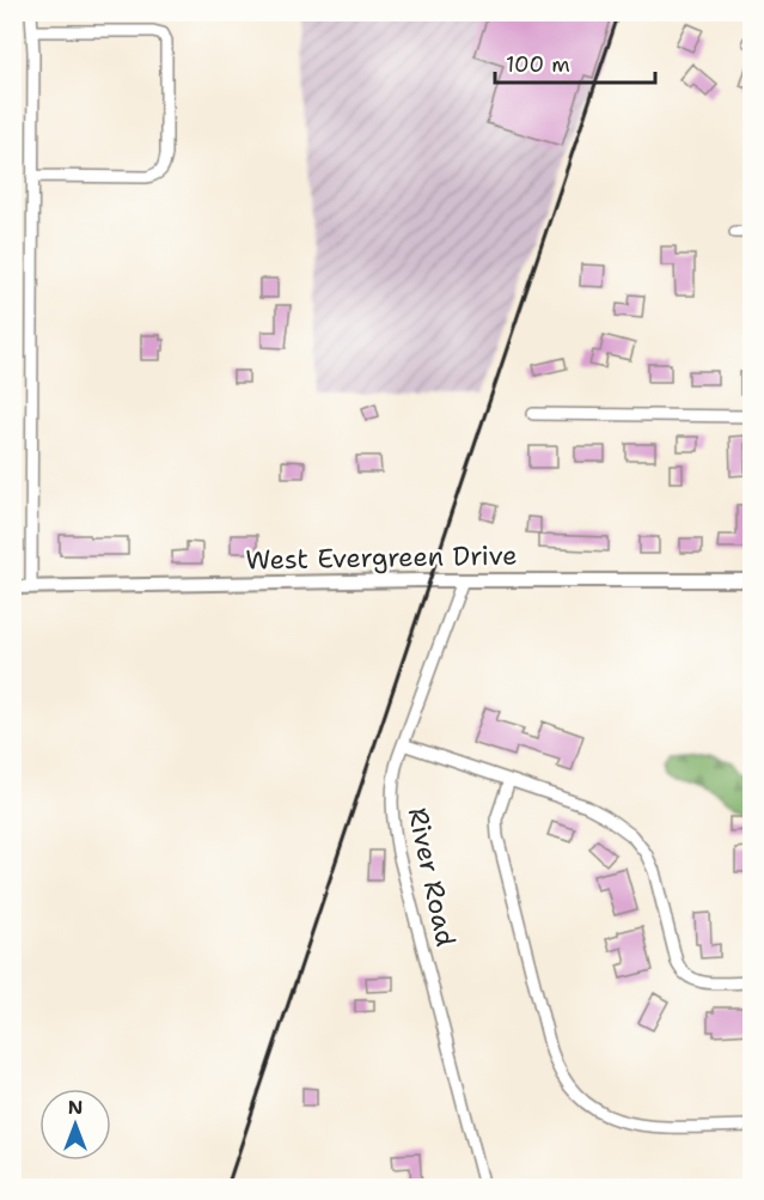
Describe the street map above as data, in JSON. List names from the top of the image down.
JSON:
{
  "streets": {
    "street": ["West Evergreen Drive", "River Road"]
  },
  "crossings": [
    ["West Evergreen Drive", "River Road"]
  ],
  "scale_bar": "100 m",
  "north": "top"
}
